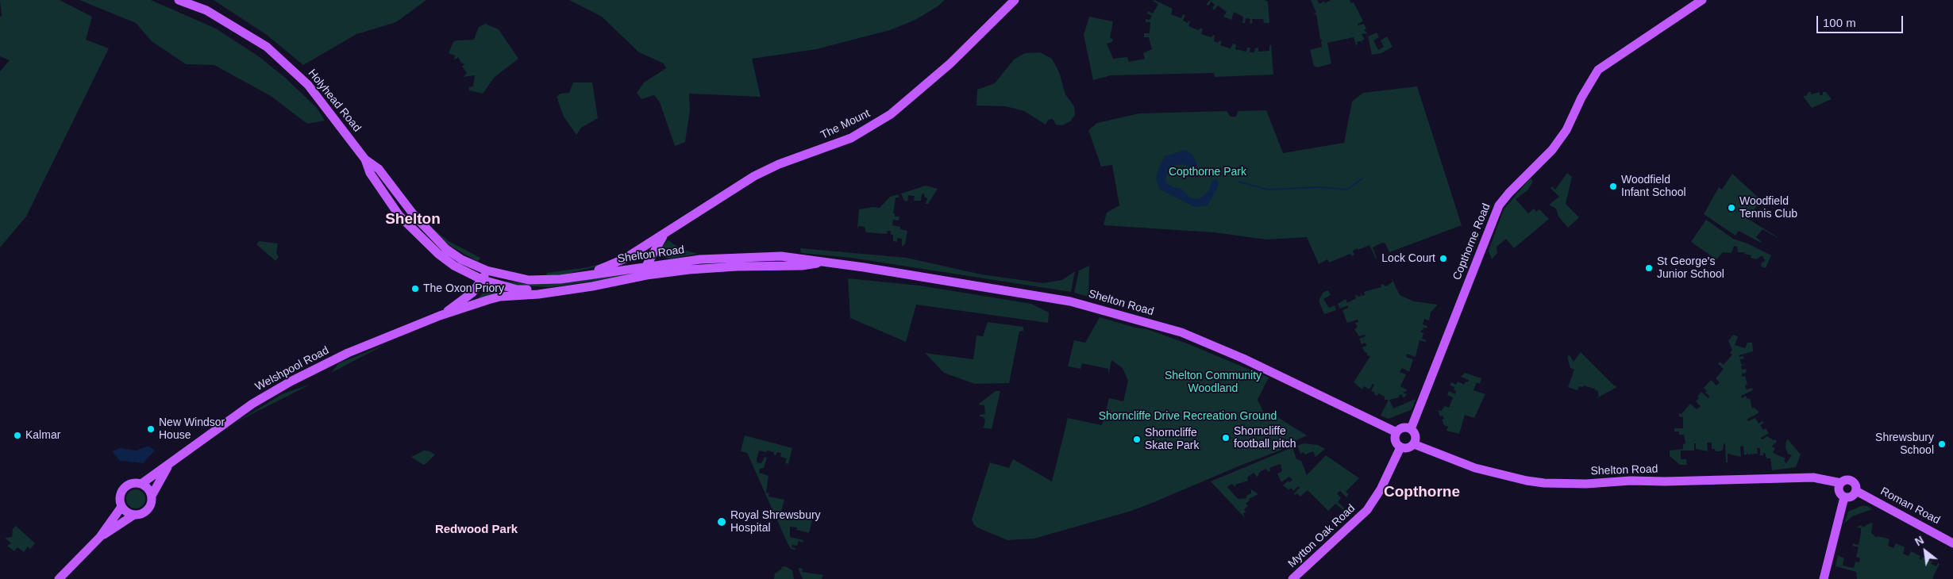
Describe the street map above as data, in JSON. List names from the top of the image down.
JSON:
{
  "streets": {
    "main road": [
      "Holyhead Road",
      "The Mount",
      "Copthorne Road",
      "Shelton Road",
      "Welshpool Road",
      "Roman Road",
      "Mytton Oak Road"
    ]
  },
  "crossings": [
    ["Holyhead Road", "Shelton Road"],
    ["Holyhead Road", "Welshpool Road"],
    ["The Mount", "Shelton Road"],
    ["The Mount", "Welshpool Road"],
    ["Copthorne Road", "Shelton Road"],
    ["Copthorne Road", "Mytton Oak Road"],
    ["Shelton Road", "Welshpool Road"],
    ["Shelton Road", "Roman Road"],
    ["Shelton Road", "Mytton Oak Road"]
  ],
  "districts": ["Shelton", "Copthorne", "Redwood Park"],
  "parks": ["Copthorne Park", "Shelton Community Woodland", "Shorncliffe Drive Recreation Ground"],
  "places": [
    "Woodfield Infant School",
    "Woodfield Tennis Club",
    "Lock Court",
    "St George's Junior School",
    "The Oxon Priory",
    "New Windsor House",
    "Kalmar",
    "Shorncliffe football pitch",
    "Shorncliffe Skate Park",
    "Shrewsbury School",
    "Royal Shrewsbury Hospital"
  ],
  "scale_bar": "100 m",
  "north": "top left"
}
